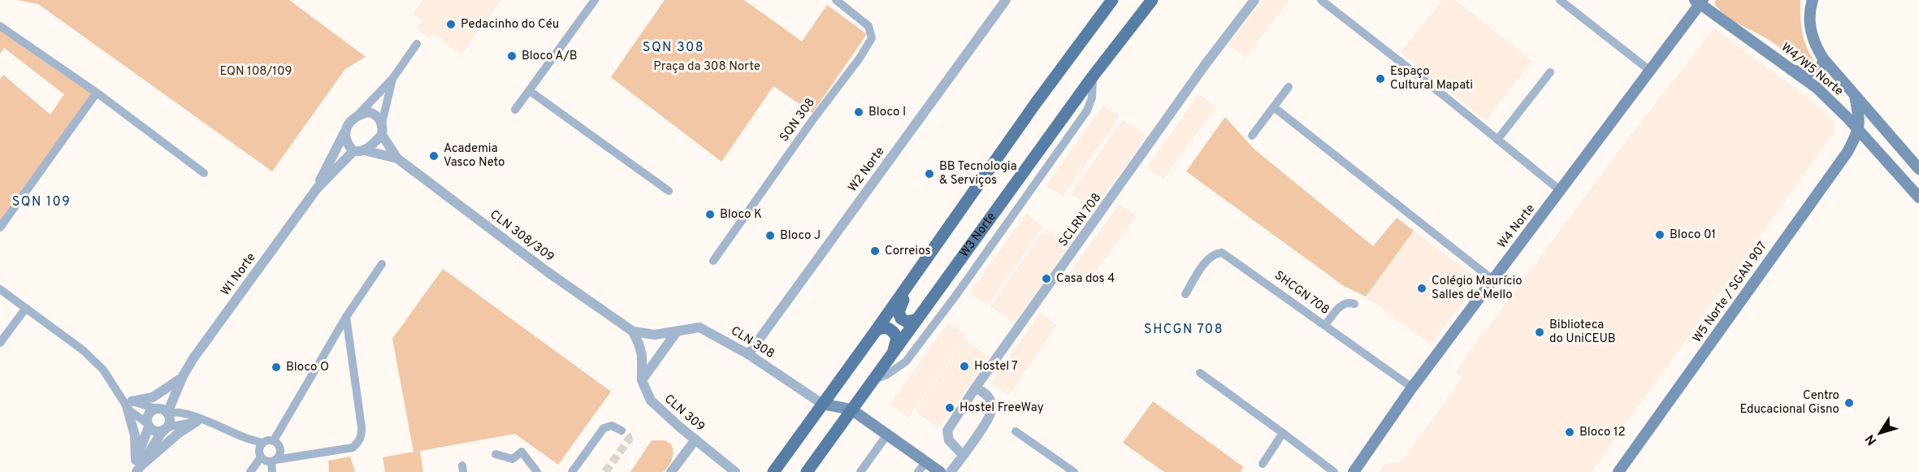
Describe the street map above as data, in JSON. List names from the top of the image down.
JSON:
{
  "streets": {
    "main road": [
      "W4/W5 Norte",
      "W4 Norte",
      "W3 Norte",
      "W5 Norte / SGAN 907",
      "CLN 308"
    ],
    "street": [
      "SQN 308",
      "W2 Norte",
      "SCLRN 708",
      "CLN 308/309",
      "W1 Norte",
      "SHCGN 708",
      "CLN 309"
    ]
  },
  "crossings": [
    ["W4/W5 Norte", "W4 Norte"],
    ["W4/W5 Norte", "W5 Norte / SGAN 907"],
    ["W2 Norte", "CLN 308"],
    ["W4 Norte", "SHCGN 708"],
    ["W3 Norte", "CLN 308"],
    ["CLN 308/309", "W1 Norte"],
    ["CLN 308/309", "CLN 308"],
    ["CLN 308/309", "CLN 309"],
    ["CLN 308", "CLN 309"]
  ],
  "districts": ["SQN 308", "SQN 109", "SHCGN 708"],
  "parks": ["Praça da 308 Norte", "EQN 108/109"],
  "places": [
    "Pedacinho do Céu",
    "Bloco A/B",
    "Espaço Cultural Mapati",
    "Bloco I",
    "Academia Vasco Neto",
    "BB Tecnologia & Serviços",
    "Bloco K",
    "Bloco 01",
    "Bloco J",
    "Correios",
    "Casa dos 4",
    "Colégio Maurício Salles de Mello",
    "Biblioteca do UniCEUB",
    "Hostel 7",
    "Bloco O",
    "Centro Educacional Gisno",
    "Hostel FreeWay",
    "Bloco 12"
  ],
  "north": "bottom left"
}
